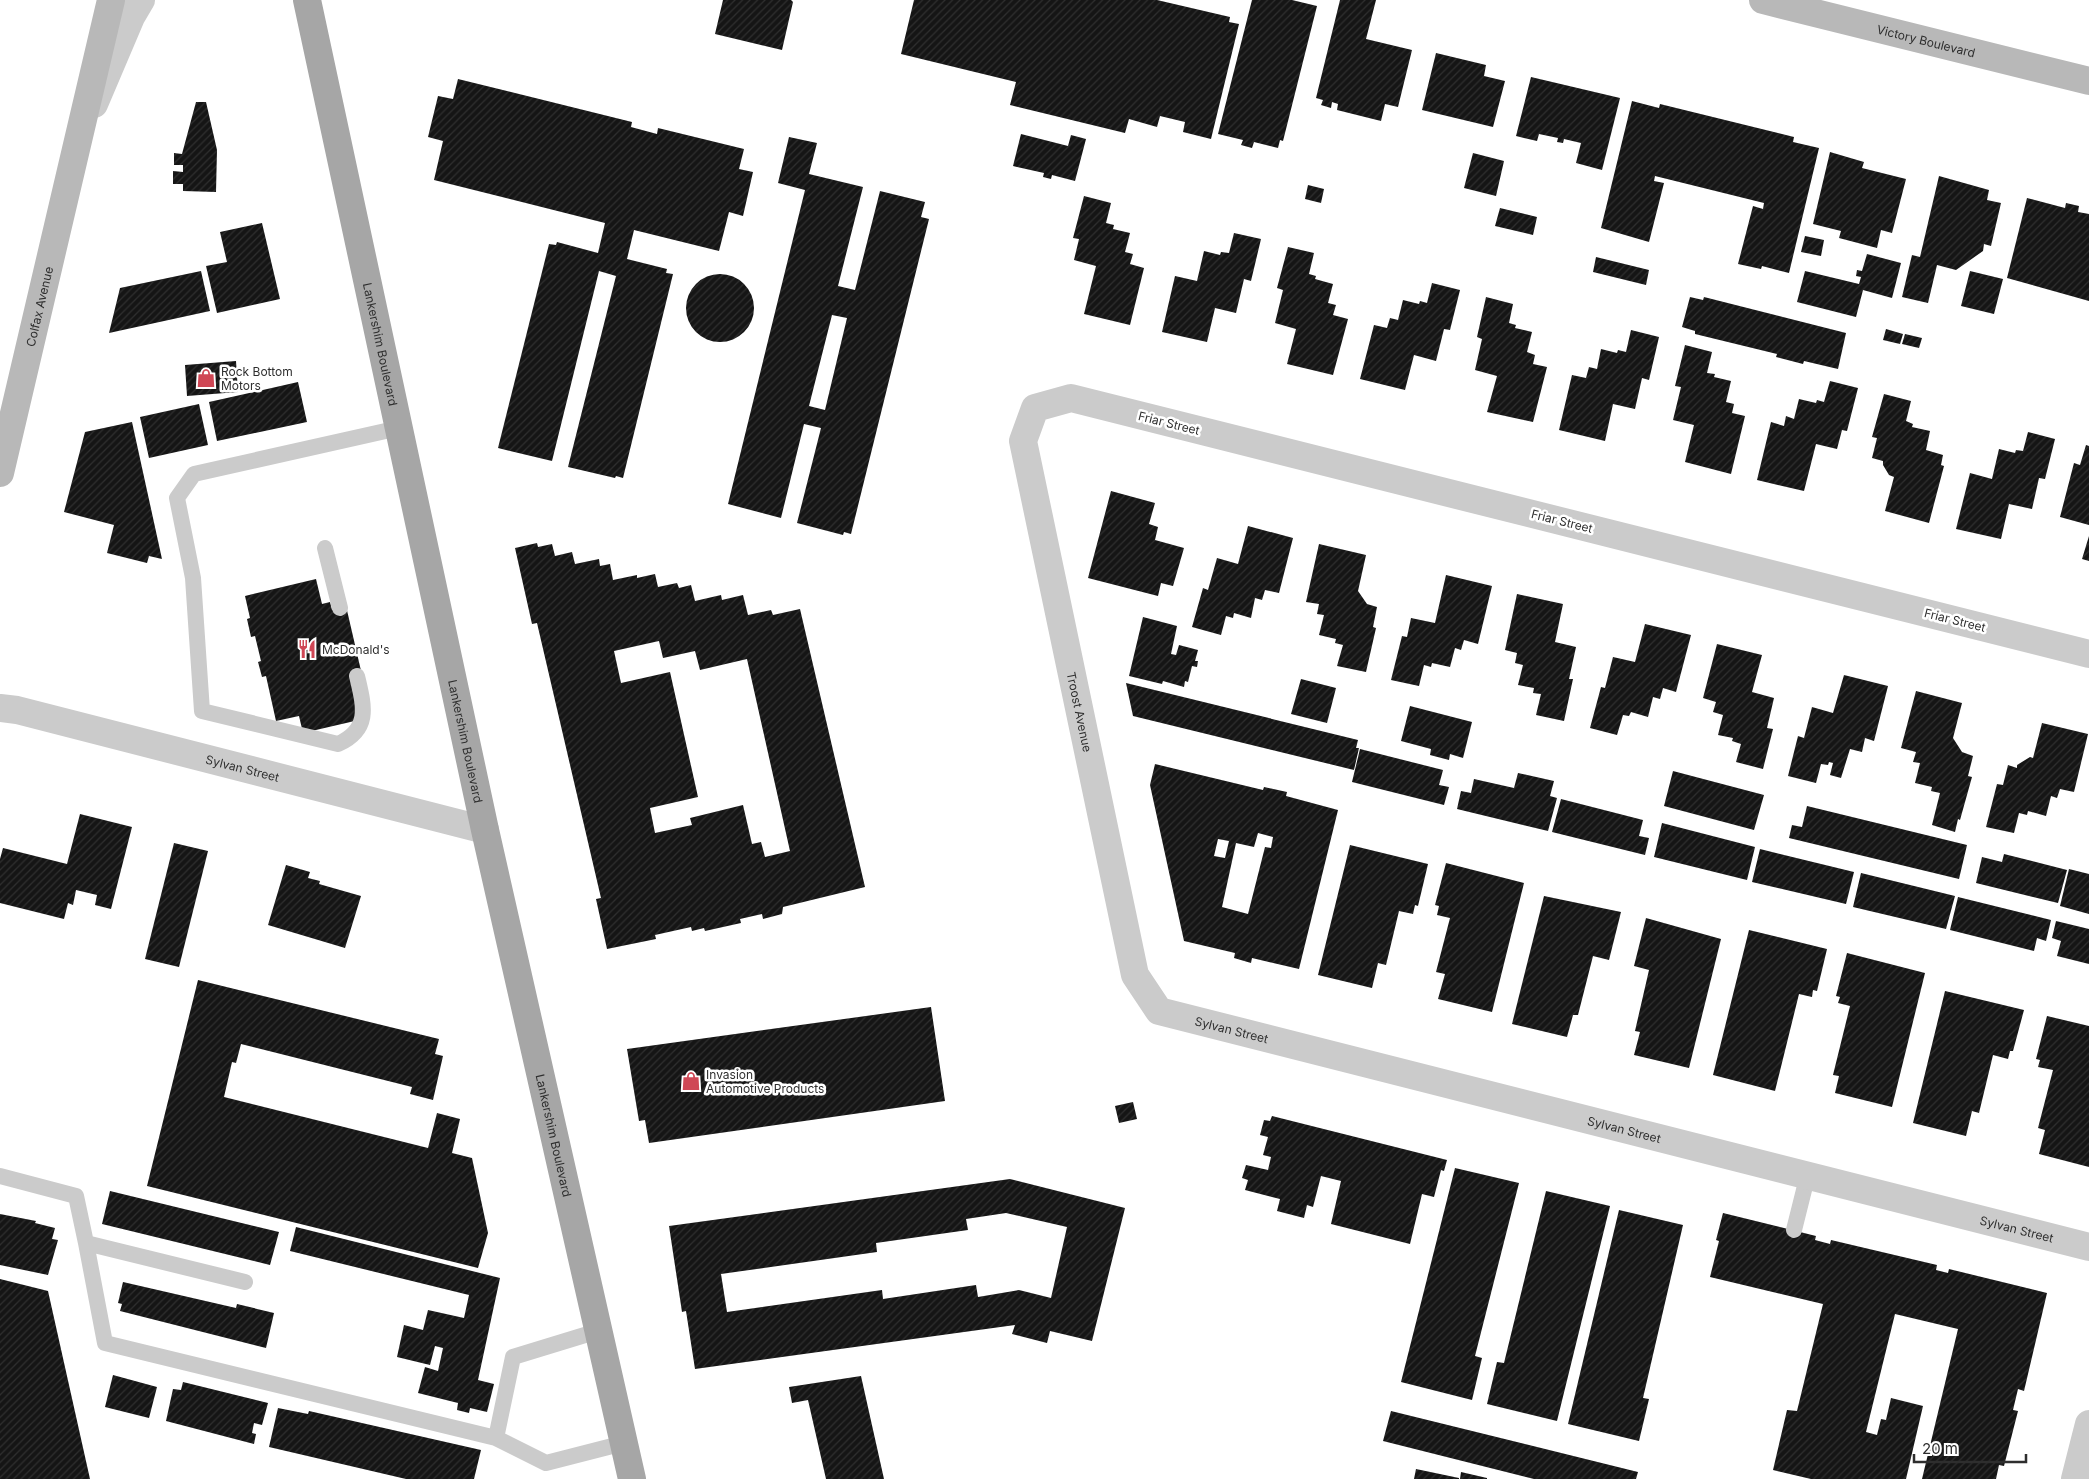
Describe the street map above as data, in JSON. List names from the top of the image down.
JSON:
{
  "streets": {
    "main road": ["Victory Boulevard", "Colfax Avenue", "Lankershim Boulevard"],
    "street": ["Friar Street", "Troost Avenue", "Sylvan Street"]
  },
  "crossings": [
    ["Lankershim Boulevard", "Sylvan Street"],
    ["Friar Street", "Troost Avenue"],
    ["Troost Avenue", "Sylvan Street"]
  ],
  "places": {
    "shop": ["Rock Bottom Motors", "Invasion Automotive Products"],
    "restaurant": ["McDonald's"]
  },
  "scale_bar": "20 m"
}
